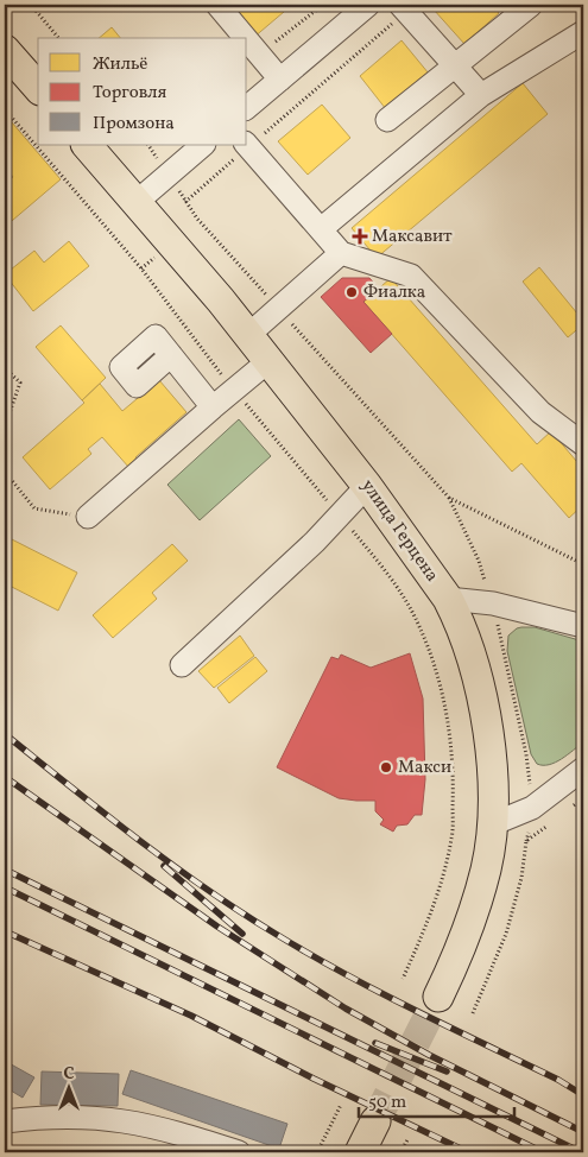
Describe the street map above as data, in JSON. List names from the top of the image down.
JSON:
{
  "streets": {
    "main road": ["улица Герцена"]
  },
  "places": {
    "health": ["Максавит"],
    "other": ["Фиалка", "Макси"]
  },
  "legend": ["Жильё", "Торговля", "Промзона"],
  "scale_bar": "50 m",
  "north": "top"
}
